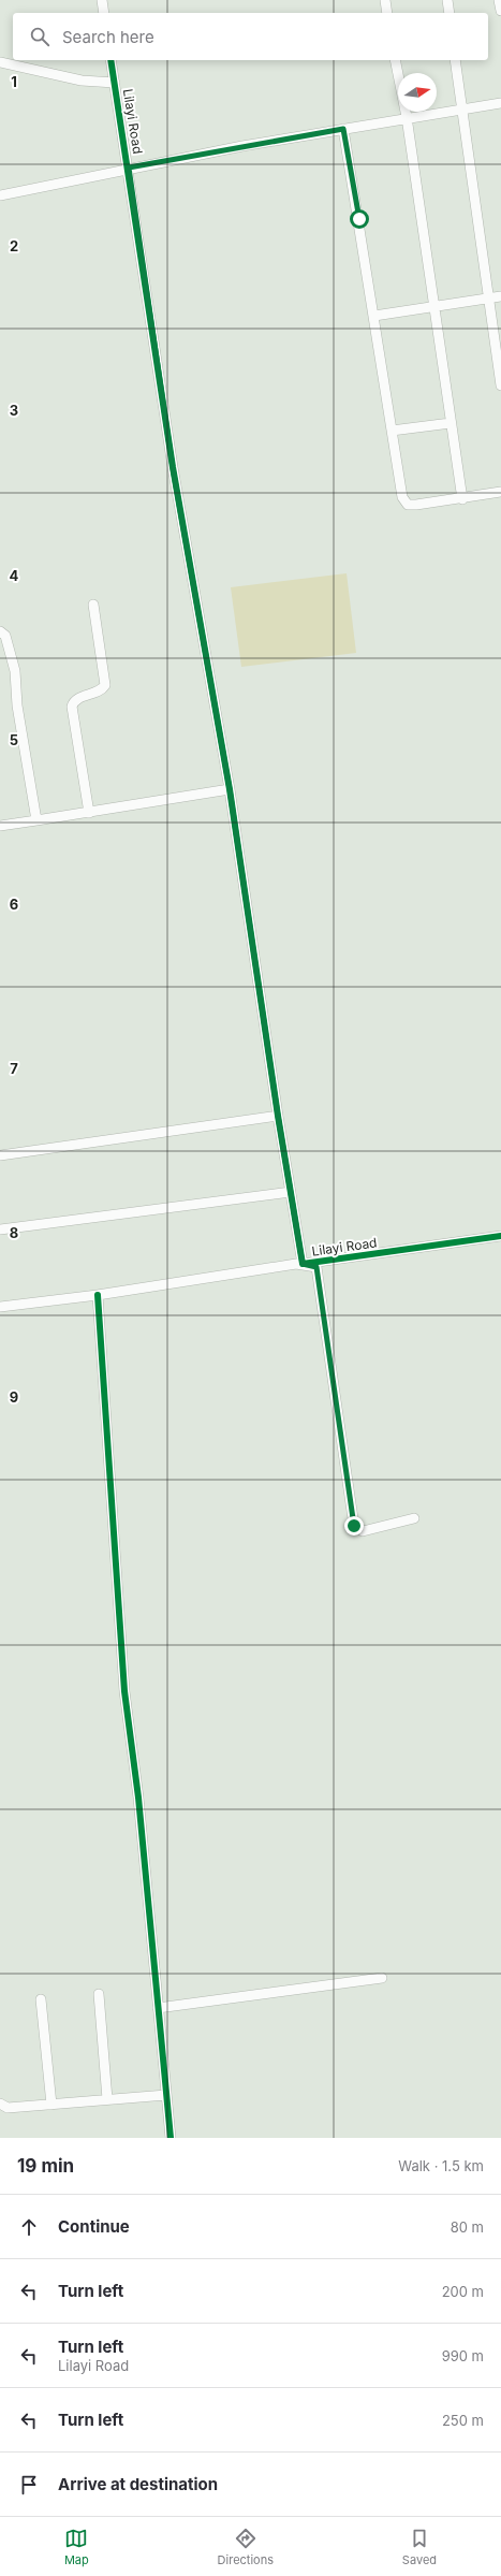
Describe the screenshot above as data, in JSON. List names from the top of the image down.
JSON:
{
  "streets": {
    "street": ["Lilayi Road"]
  },
  "north": "right",
  "page": {
    "search": "Search here",
    "heading": ["19 min", "Walk · 1.5 km"],
    "list": [
      ["Continue", "80 m"],
      ["Turn left", "200 m"],
      ["Turn left", "Lilayi Road", "990 m"],
      ["Turn left", "250 m"],
      "Arrive at destination"
    ],
    "nav": ["Map", "Directions", "Saved"]
  },
  "grid": {
    "rows": [
      "1",
      "2",
      "3",
      "4",
      "5",
      "6",
      "7",
      "8",
      "9"
    ]
  }
}
